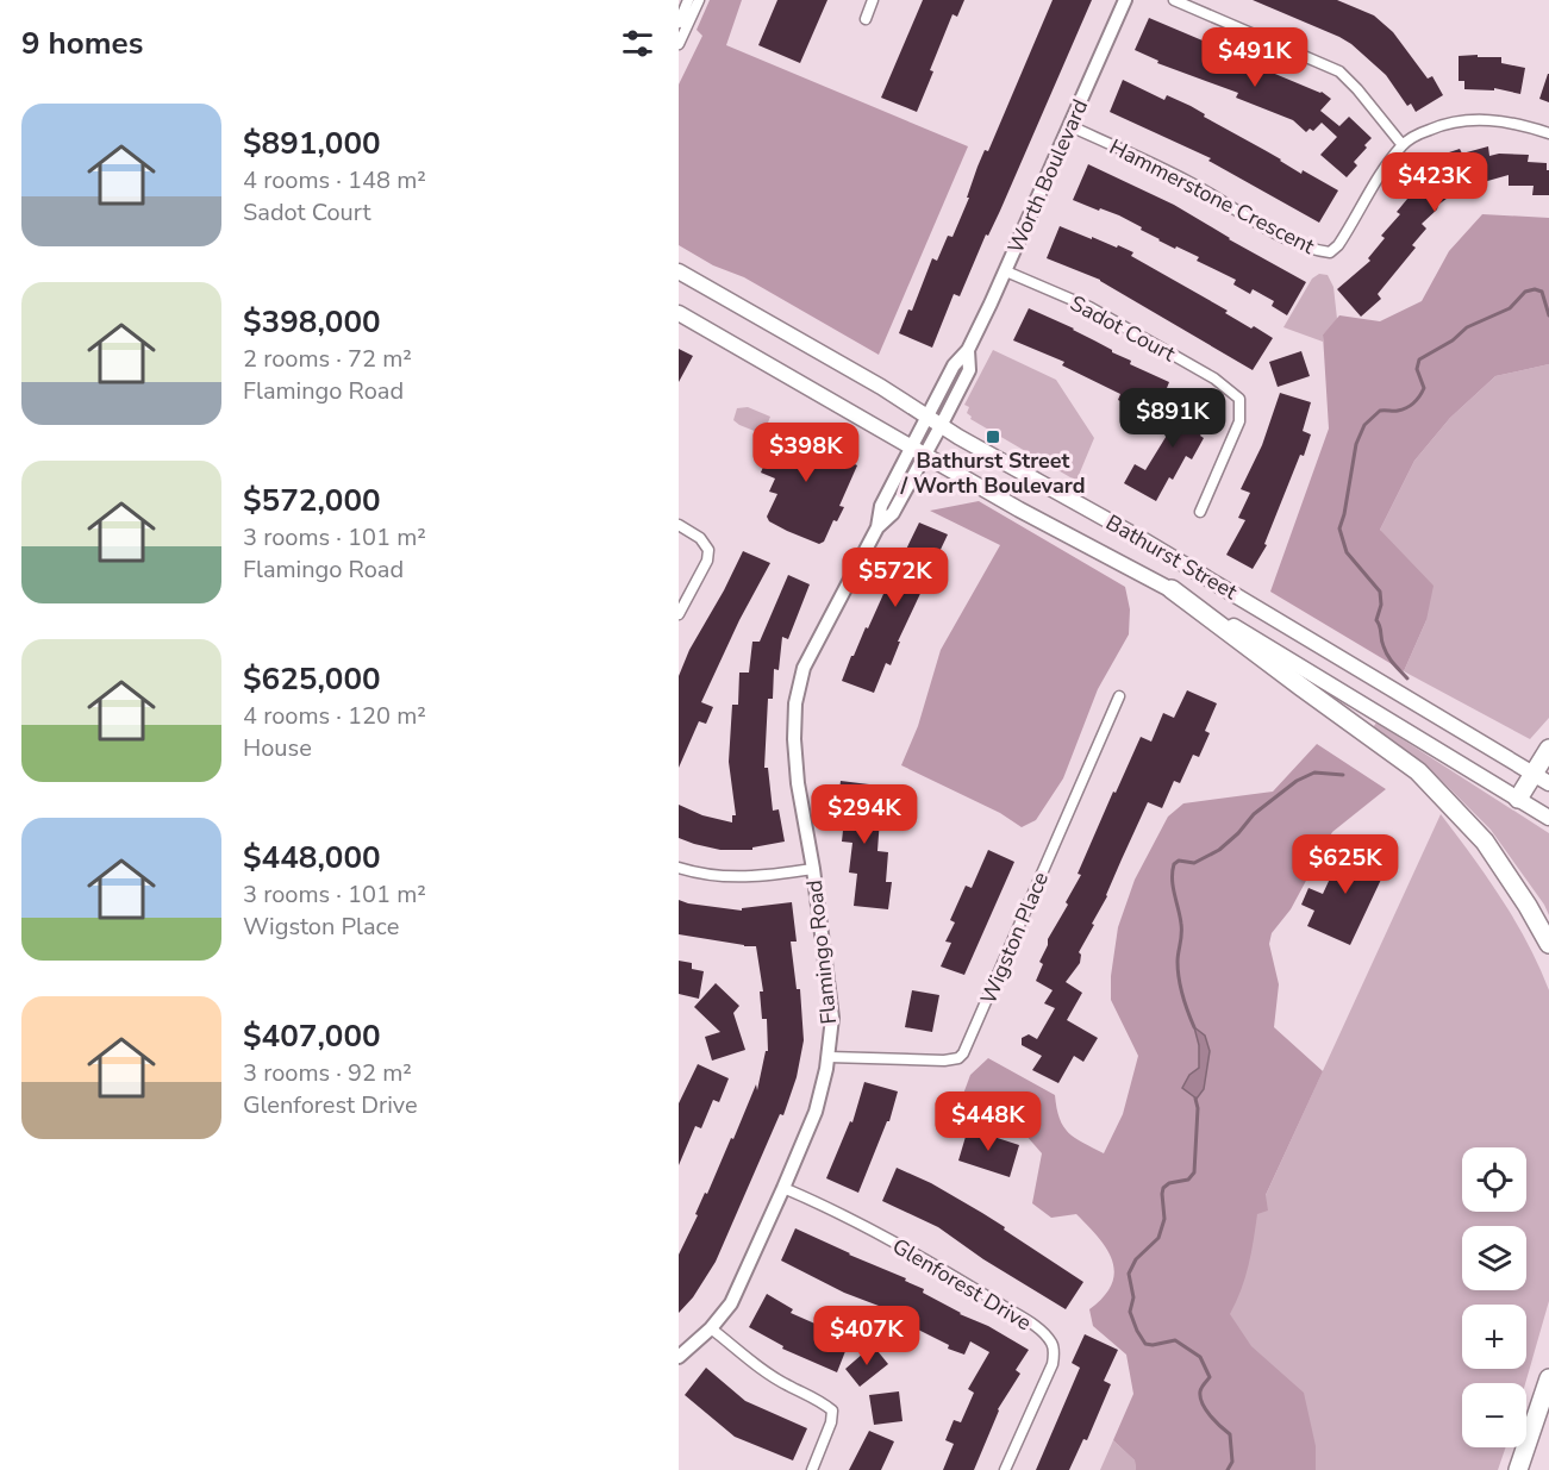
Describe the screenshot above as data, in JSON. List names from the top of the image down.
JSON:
{
  "streets": {
    "main road": ["Bathurst Street"],
    "street": [
      "Worth Boulevard",
      "Hammerstone Crescent",
      "Sadot Court",
      "Wigston Place",
      "Flamingo Road",
      "Glenforest Drive"
    ]
  },
  "crossings": [
    ["Worth Boulevard", "Hammerstone Crescent"],
    ["Worth Boulevard", "Sadot Court"],
    ["Worth Boulevard", "Bathurst Street"],
    ["Worth Boulevard", "Flamingo Road"],
    ["Bathurst Street", "Flamingo Road"],
    ["Wigston Place", "Flamingo Road"],
    ["Flamingo Road", "Glenforest Drive"]
  ],
  "places": {
    "transit": ["Bathurst Street / Worth Boulevard"]
  },
  "page": {
    "heading": "9 homes",
    "price": [
      "$491K",
      "$423K",
      "$891K",
      "$398K",
      "$572K",
      "$294K",
      "$625K",
      "$448K",
      "$407K"
    ],
    "list": [
      {
        "name": "$891,000",
        "note": "4 rooms · 148 m² · Sadot Court"
      },
      {
        "name": "$398,000",
        "note": "2 rooms · 72 m² · Flamingo Road"
      },
      {
        "name": "$572,000",
        "note": "3 rooms · 101 m² · Flamingo Road"
      },
      {
        "name": "$625,000",
        "note": "4 rooms · 120 m² · House"
      },
      {
        "name": "$448,000",
        "note": "3 rooms · 101 m² · Wigston Place"
      },
      {
        "name": "$407,000",
        "note": "3 rooms · 92 m² · Glenforest Drive"
      }
    ],
    "map_buttons": ["+", "−"]
  }
}
